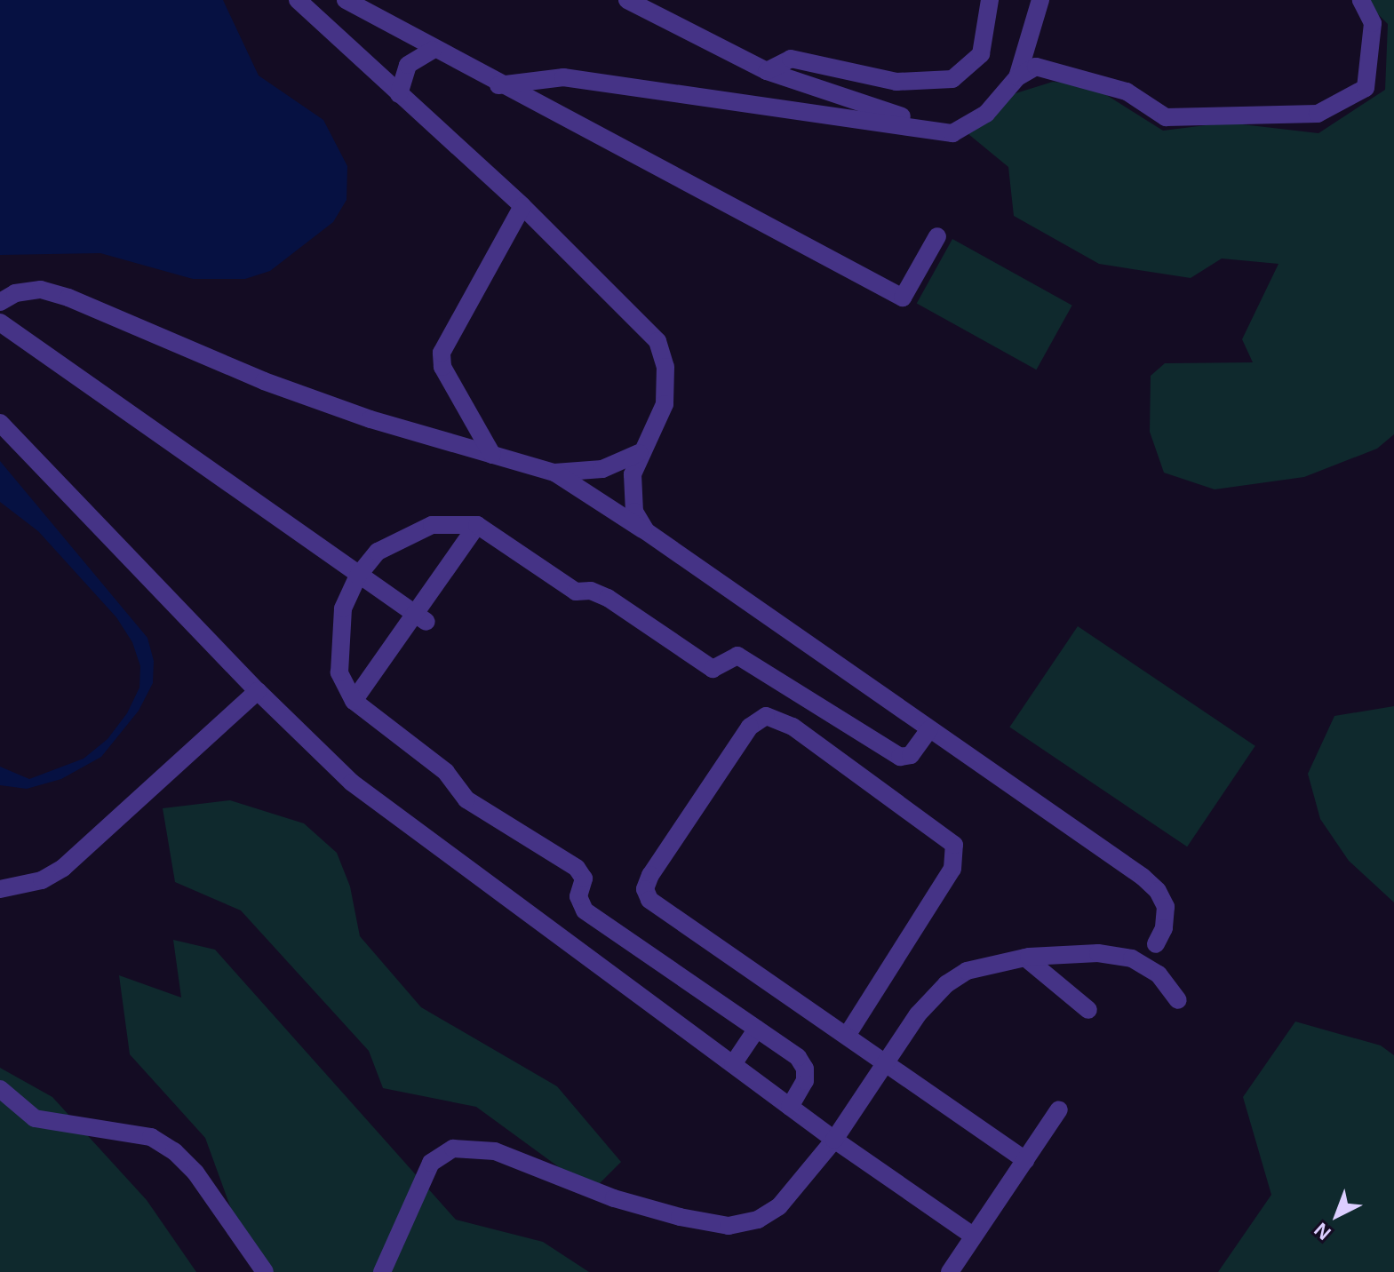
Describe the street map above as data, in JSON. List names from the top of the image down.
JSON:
{
  "north": "bottom left"
}
